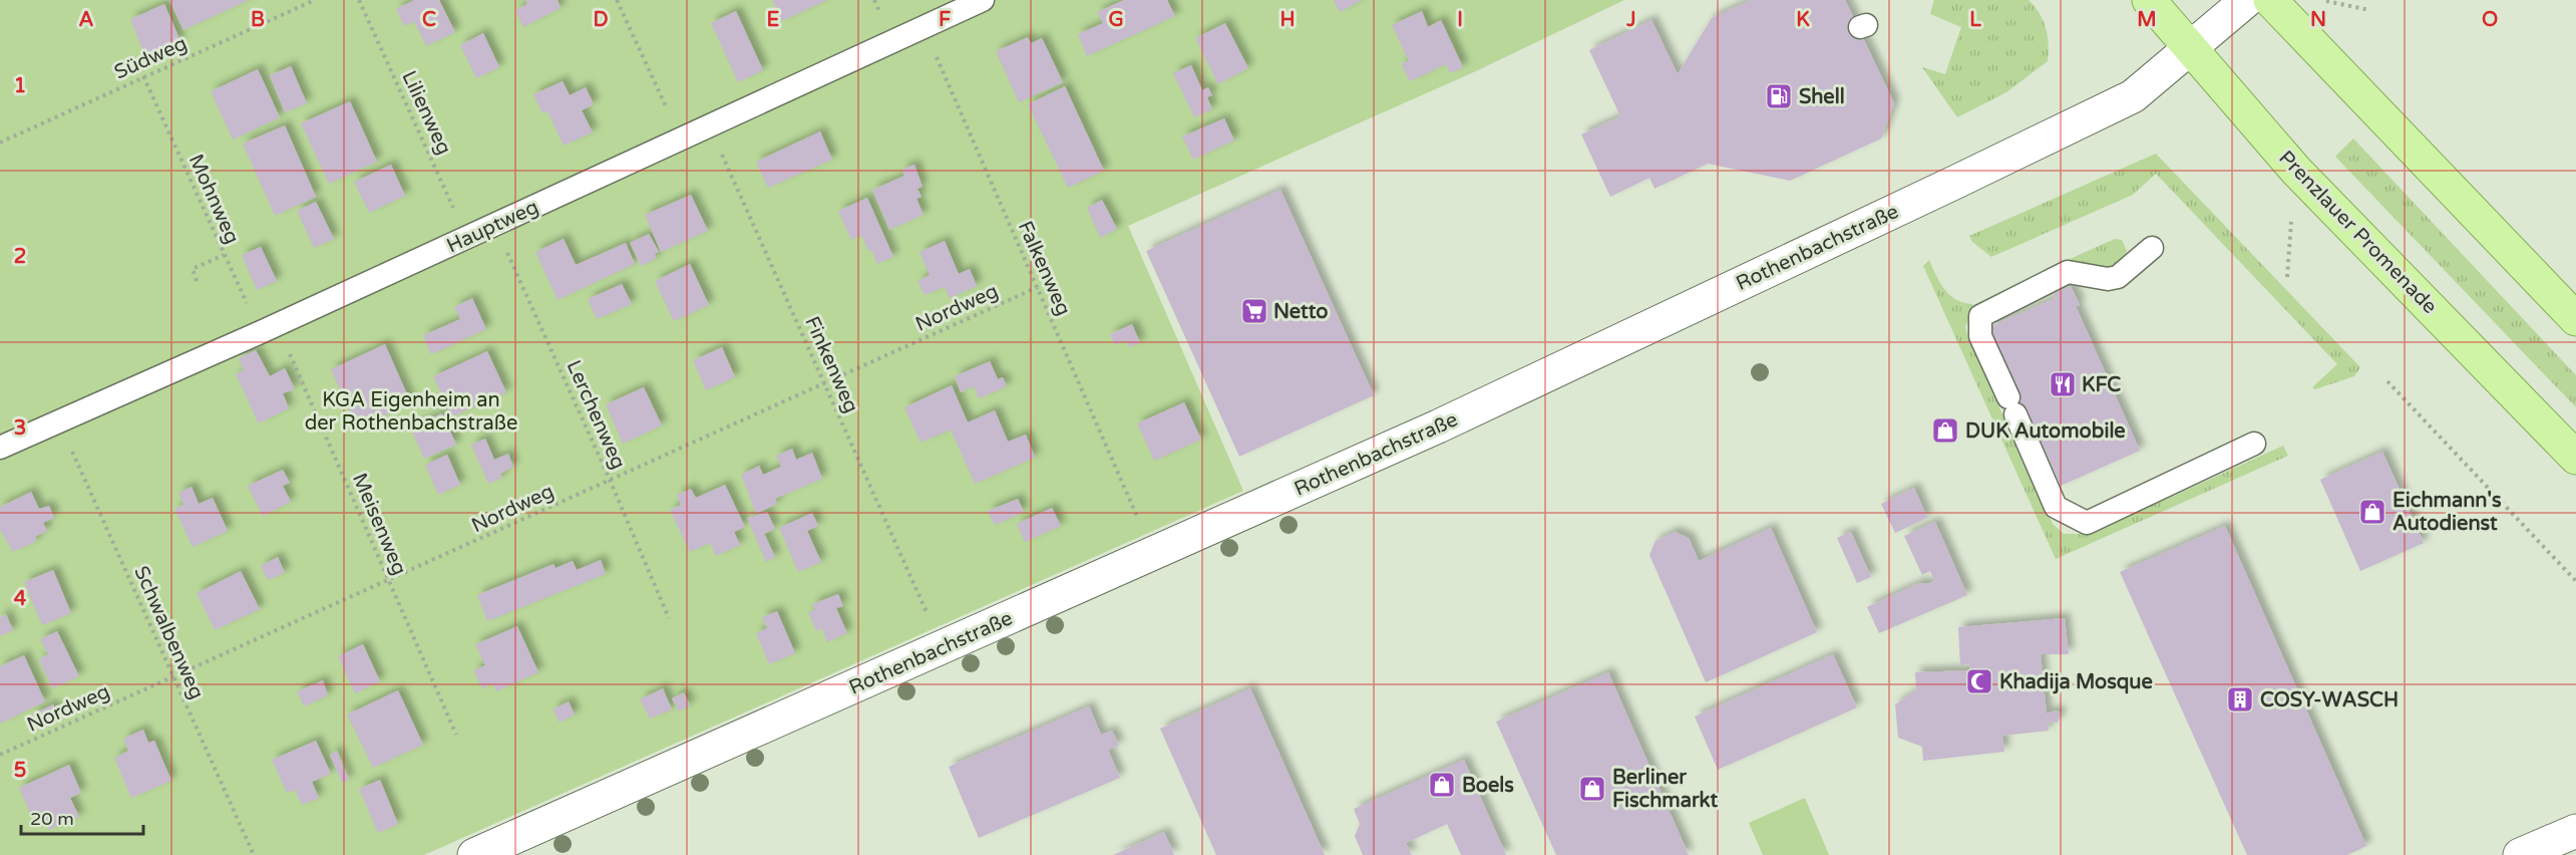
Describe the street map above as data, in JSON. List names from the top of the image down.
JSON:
{
  "streets": {
    "main road": ["Prenzlauer Promenade", "Rothenbachstraße"],
    "lane": ["Hauptweg"],
    "path": [
      "Südweg",
      "Lilienweg",
      "Mohnweg",
      "Falkenweg",
      "Nordweg",
      "Finkenweg",
      "Lerchenweg",
      "Meisenweg",
      "Schwalbenweg"
    ]
  },
  "crossings": [
    ["Südweg", "Mohnweg"],
    ["Lilienweg", "Hauptweg"],
    ["Mohnweg", "Hauptweg"],
    ["Mohnweg", "Meisenweg"],
    ["Hauptweg", "Falkenweg"],
    ["Hauptweg", "Finkenweg"],
    ["Hauptweg", "Lerchenweg"],
    ["Hauptweg", "Meisenweg"],
    ["Hauptweg", "Schwalbenweg"],
    ["Prenzlauer Promenade", "Rothenbachstraße"],
    ["Falkenweg", "Nordweg"],
    ["Nordweg", "Finkenweg"],
    ["Nordweg", "Lerchenweg"],
    ["Nordweg", "Meisenweg"],
    ["Nordweg", "Schwalbenweg"]
  ],
  "parks": ["KGA Eigenheim an der Rothenbachstraße"],
  "places": {
    "fuel station": ["Shell"],
    "supermarket": ["Netto"],
    "restaurant": ["KFC"],
    "shop": [
      "DUK Automobile",
      "Eichmann's Autodienst",
      "Boels",
      "Berliner Fischmarkt"
    ],
    "mosque": ["Khadija Mosque"],
    "building": ["COSY-WASCH"]
  },
  "scale_bar": "20 m",
  "grid": {
    "columns": [
      "A",
      "B",
      "C",
      "D",
      "E",
      "F",
      "G",
      "H",
      "I",
      "J",
      "K",
      "L",
      "M",
      "N",
      "O"
    ],
    "rows": [
      "1",
      "2",
      "3",
      "4",
      "5"
    ]
  }
}
